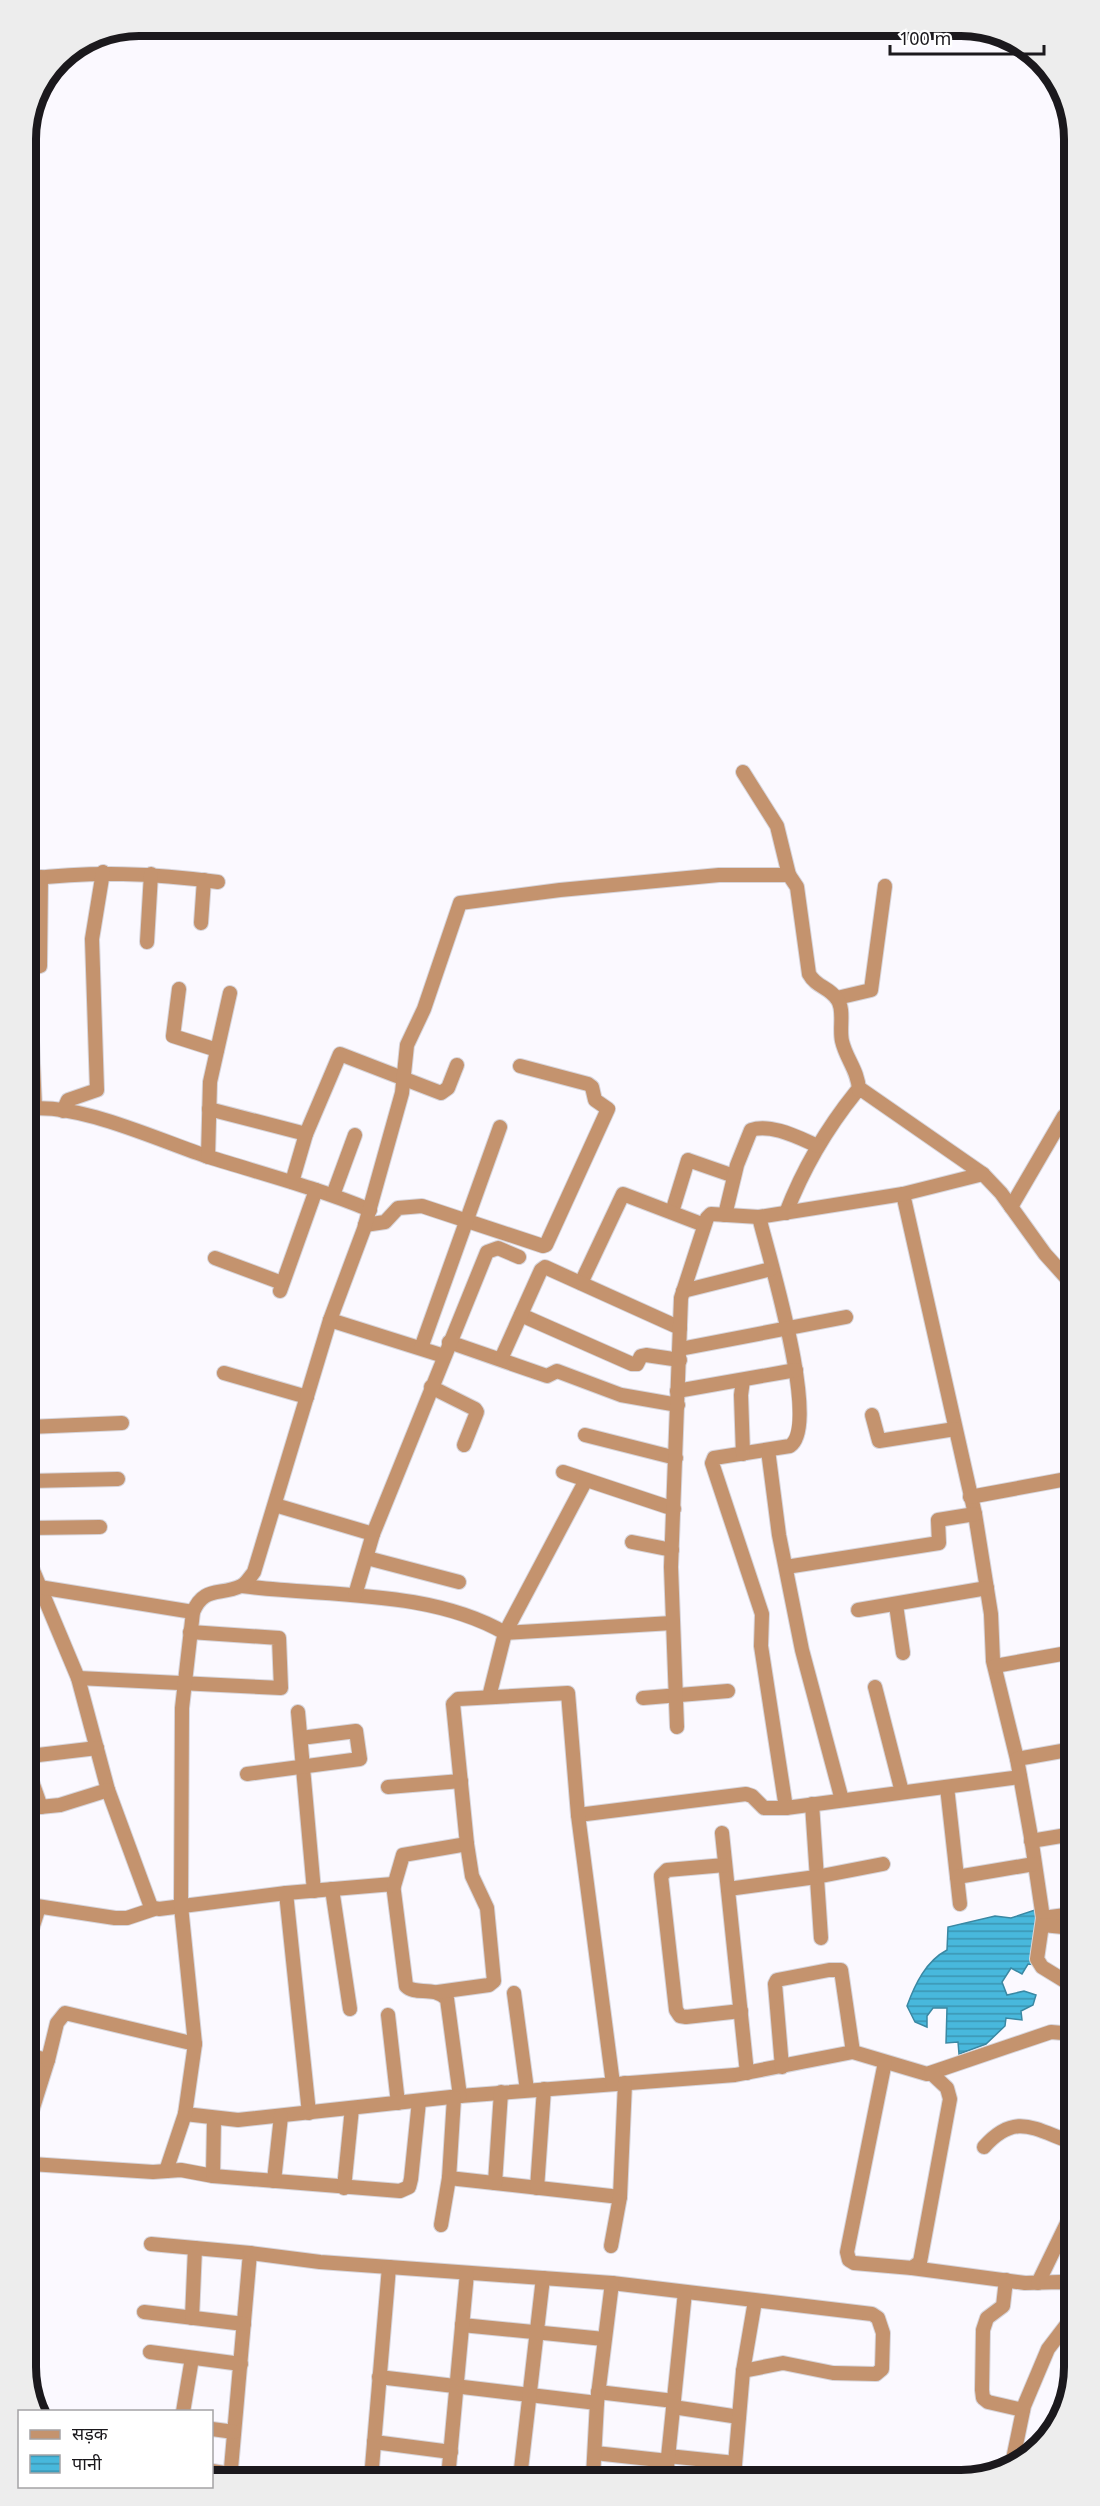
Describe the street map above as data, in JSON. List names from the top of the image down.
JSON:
{
  "legend": ["सड़क", "पानी"],
  "scale_bar": "100 m"
}
